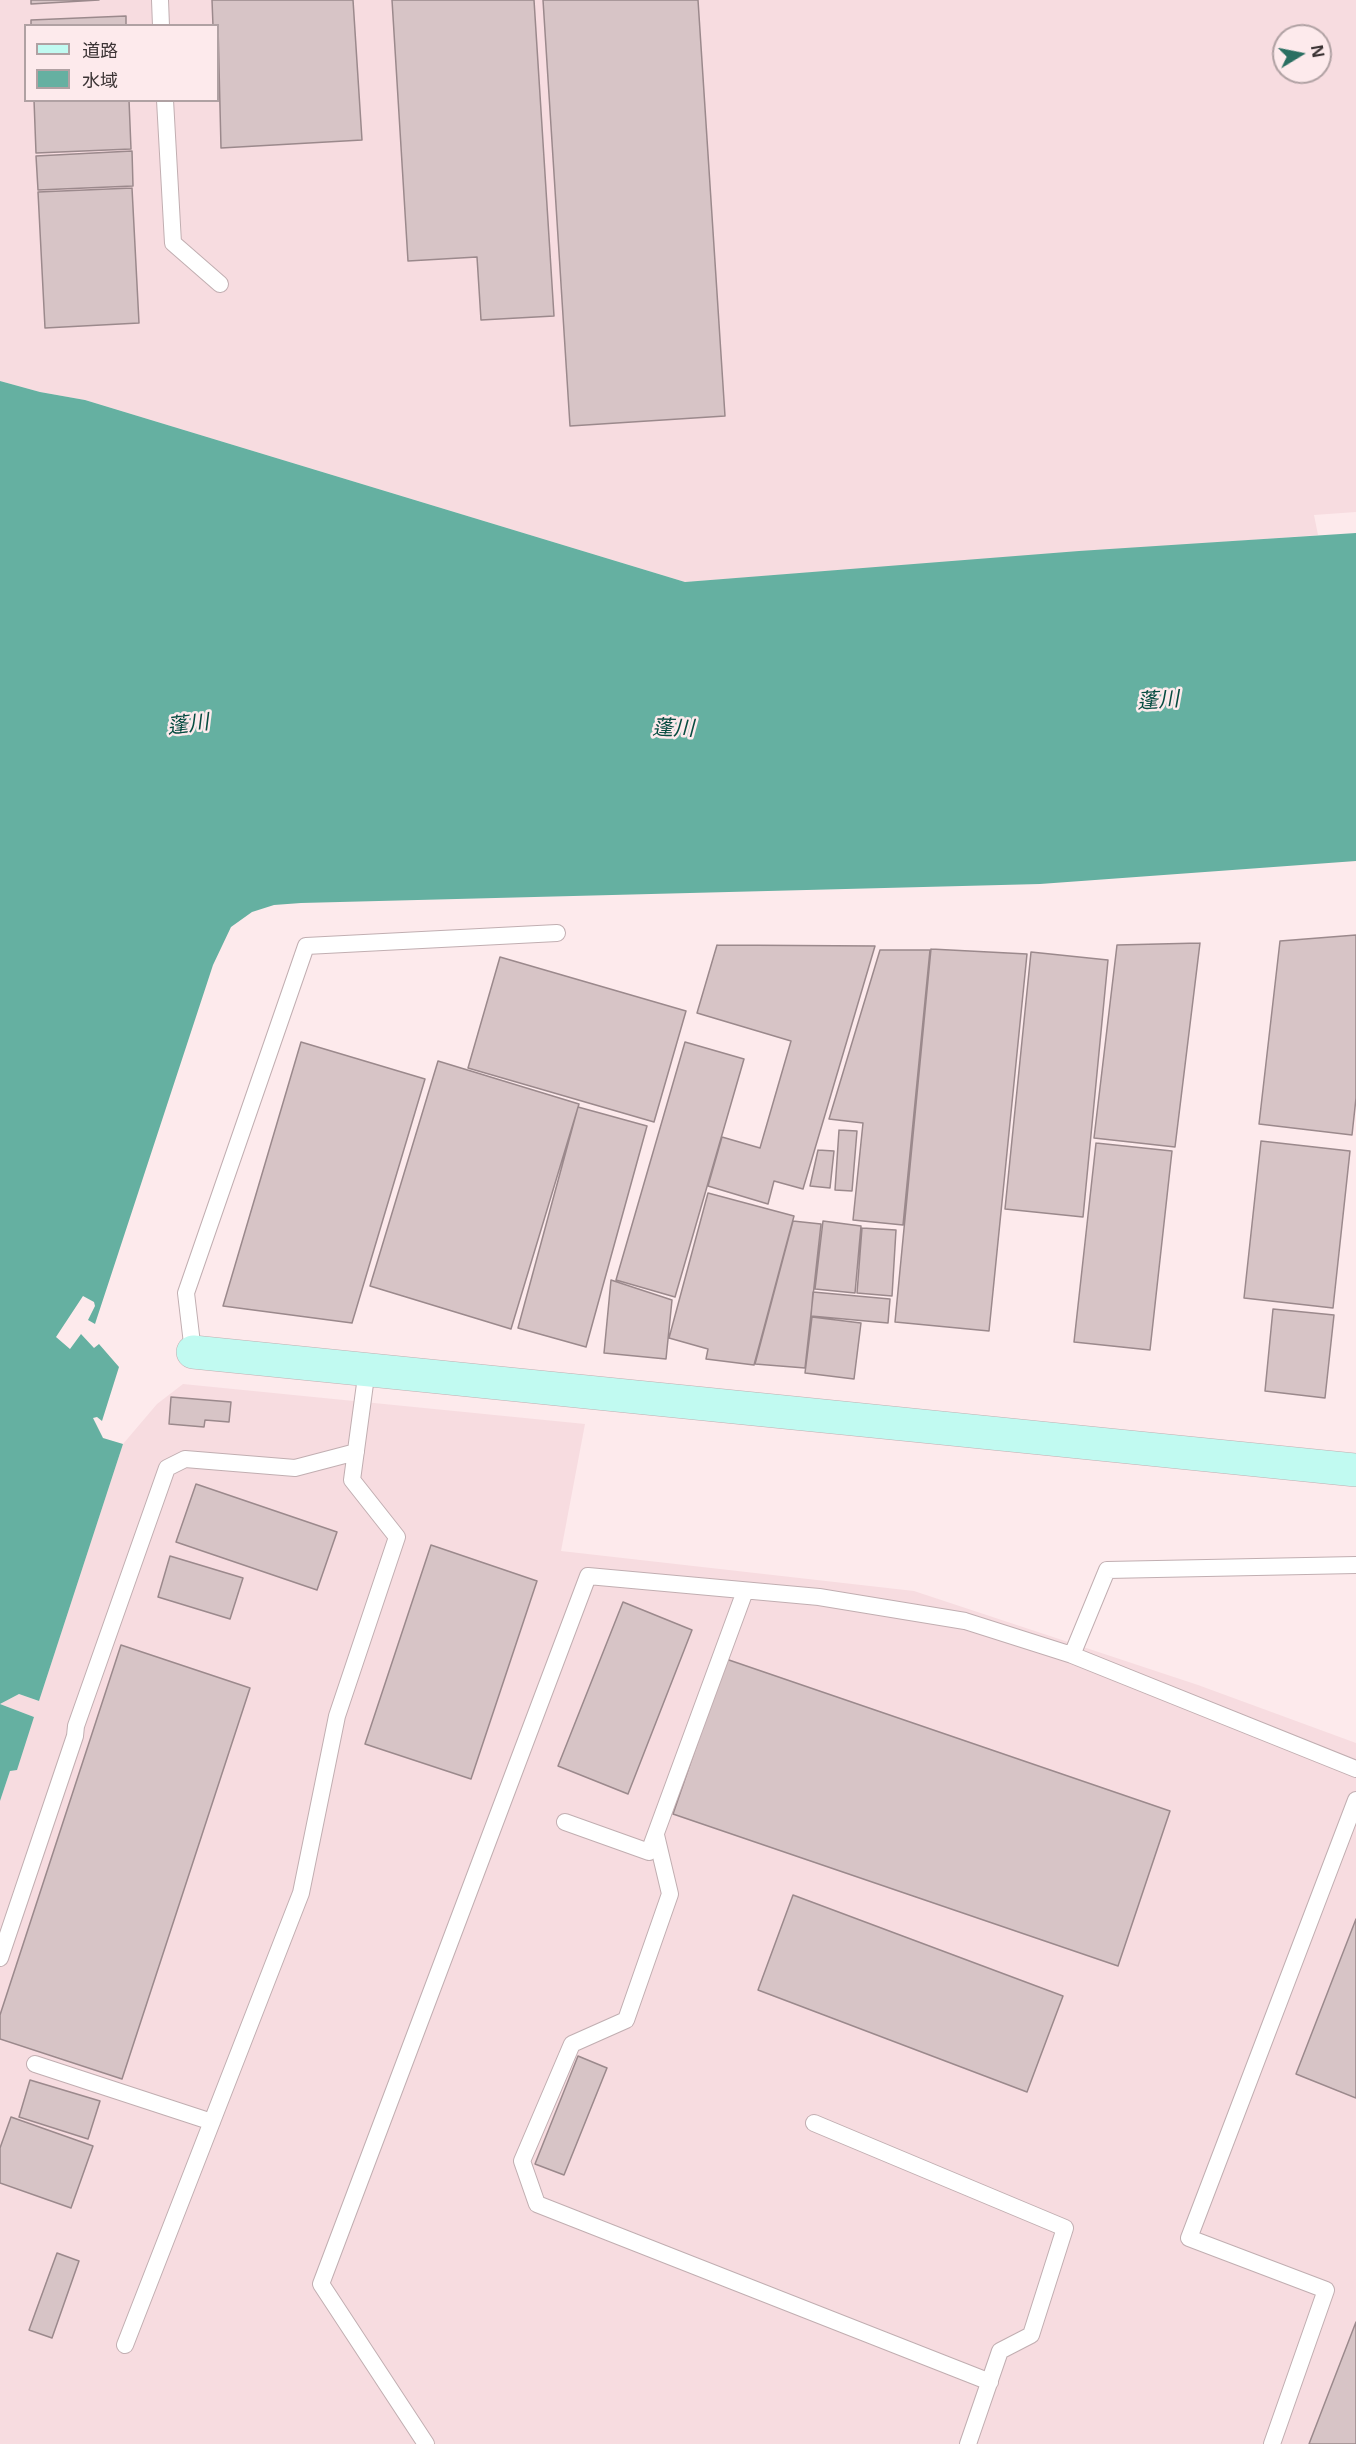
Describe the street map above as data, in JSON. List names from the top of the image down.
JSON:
{
  "water": ["蓬川"],
  "legend": ["道路", "水域"],
  "north": "right"
}
